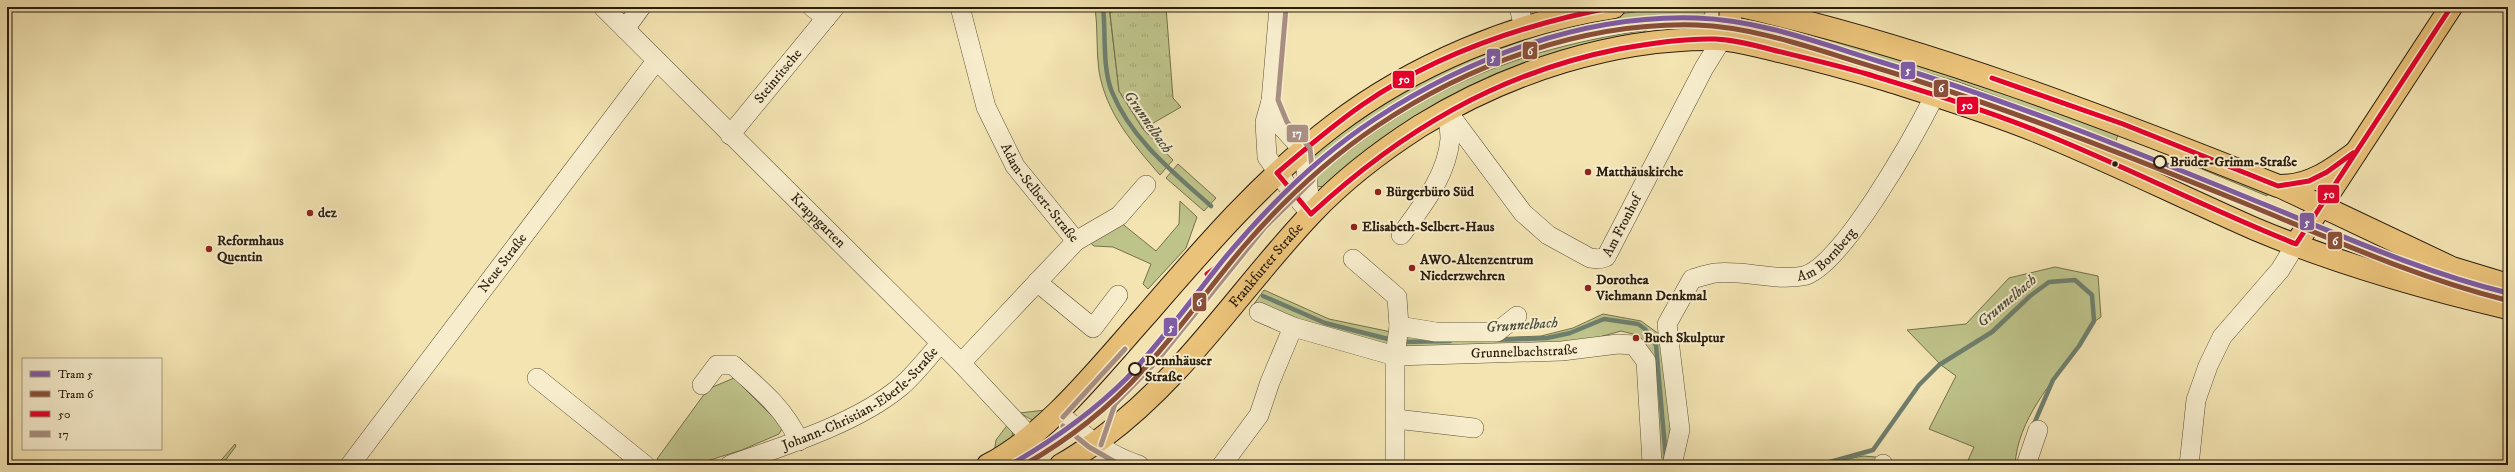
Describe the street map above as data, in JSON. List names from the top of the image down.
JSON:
{
  "streets": {
    "main road": ["Frankfurter Straße"],
    "street": [
      "Steinritsche",
      "Adam-Selbert-Straße",
      "Krappgarten",
      "Am Fronhof",
      "Am Bornberg",
      "Neue Straße",
      "Grunnelbachstraße",
      "Johann-Christian-Eberle-Straße"
    ]
  },
  "crossings": [
    ["Steinritsche", "Krappgarten"],
    ["Adam-Selbert-Straße", "Krappgarten"],
    ["Krappgarten", "Neue Straße"],
    ["Krappgarten", "Johann-Christian-Eberle-Straße"],
    ["Am Fronhof", "Frankfurter Straße"],
    ["Am Bornberg", "Frankfurter Straße"],
    ["Am Bornberg", "Grunnelbachstraße"]
  ],
  "water": ["Grunnelbach"],
  "places": [
    "Brüder-Grimm-Straße",
    "Matthäuskirche",
    "Bürgerbüro Süd",
    "dez",
    "Elisabeth-Selbert-Haus",
    "Reformhaus Quentin",
    "AWO-Altenzentrum Niederzwehren",
    "Dorothea Viehmann Denkmal",
    "Buch Skulptur",
    "Dennhäuser Straße"
  ],
  "lines": [
    "transit line 50",
    "transit line 17",
    "tram line 5",
    "tram line 6"
  ],
  "legend": [
    "Tram 5",
    "Tram 6",
    "50",
    "17"
  ]
}
